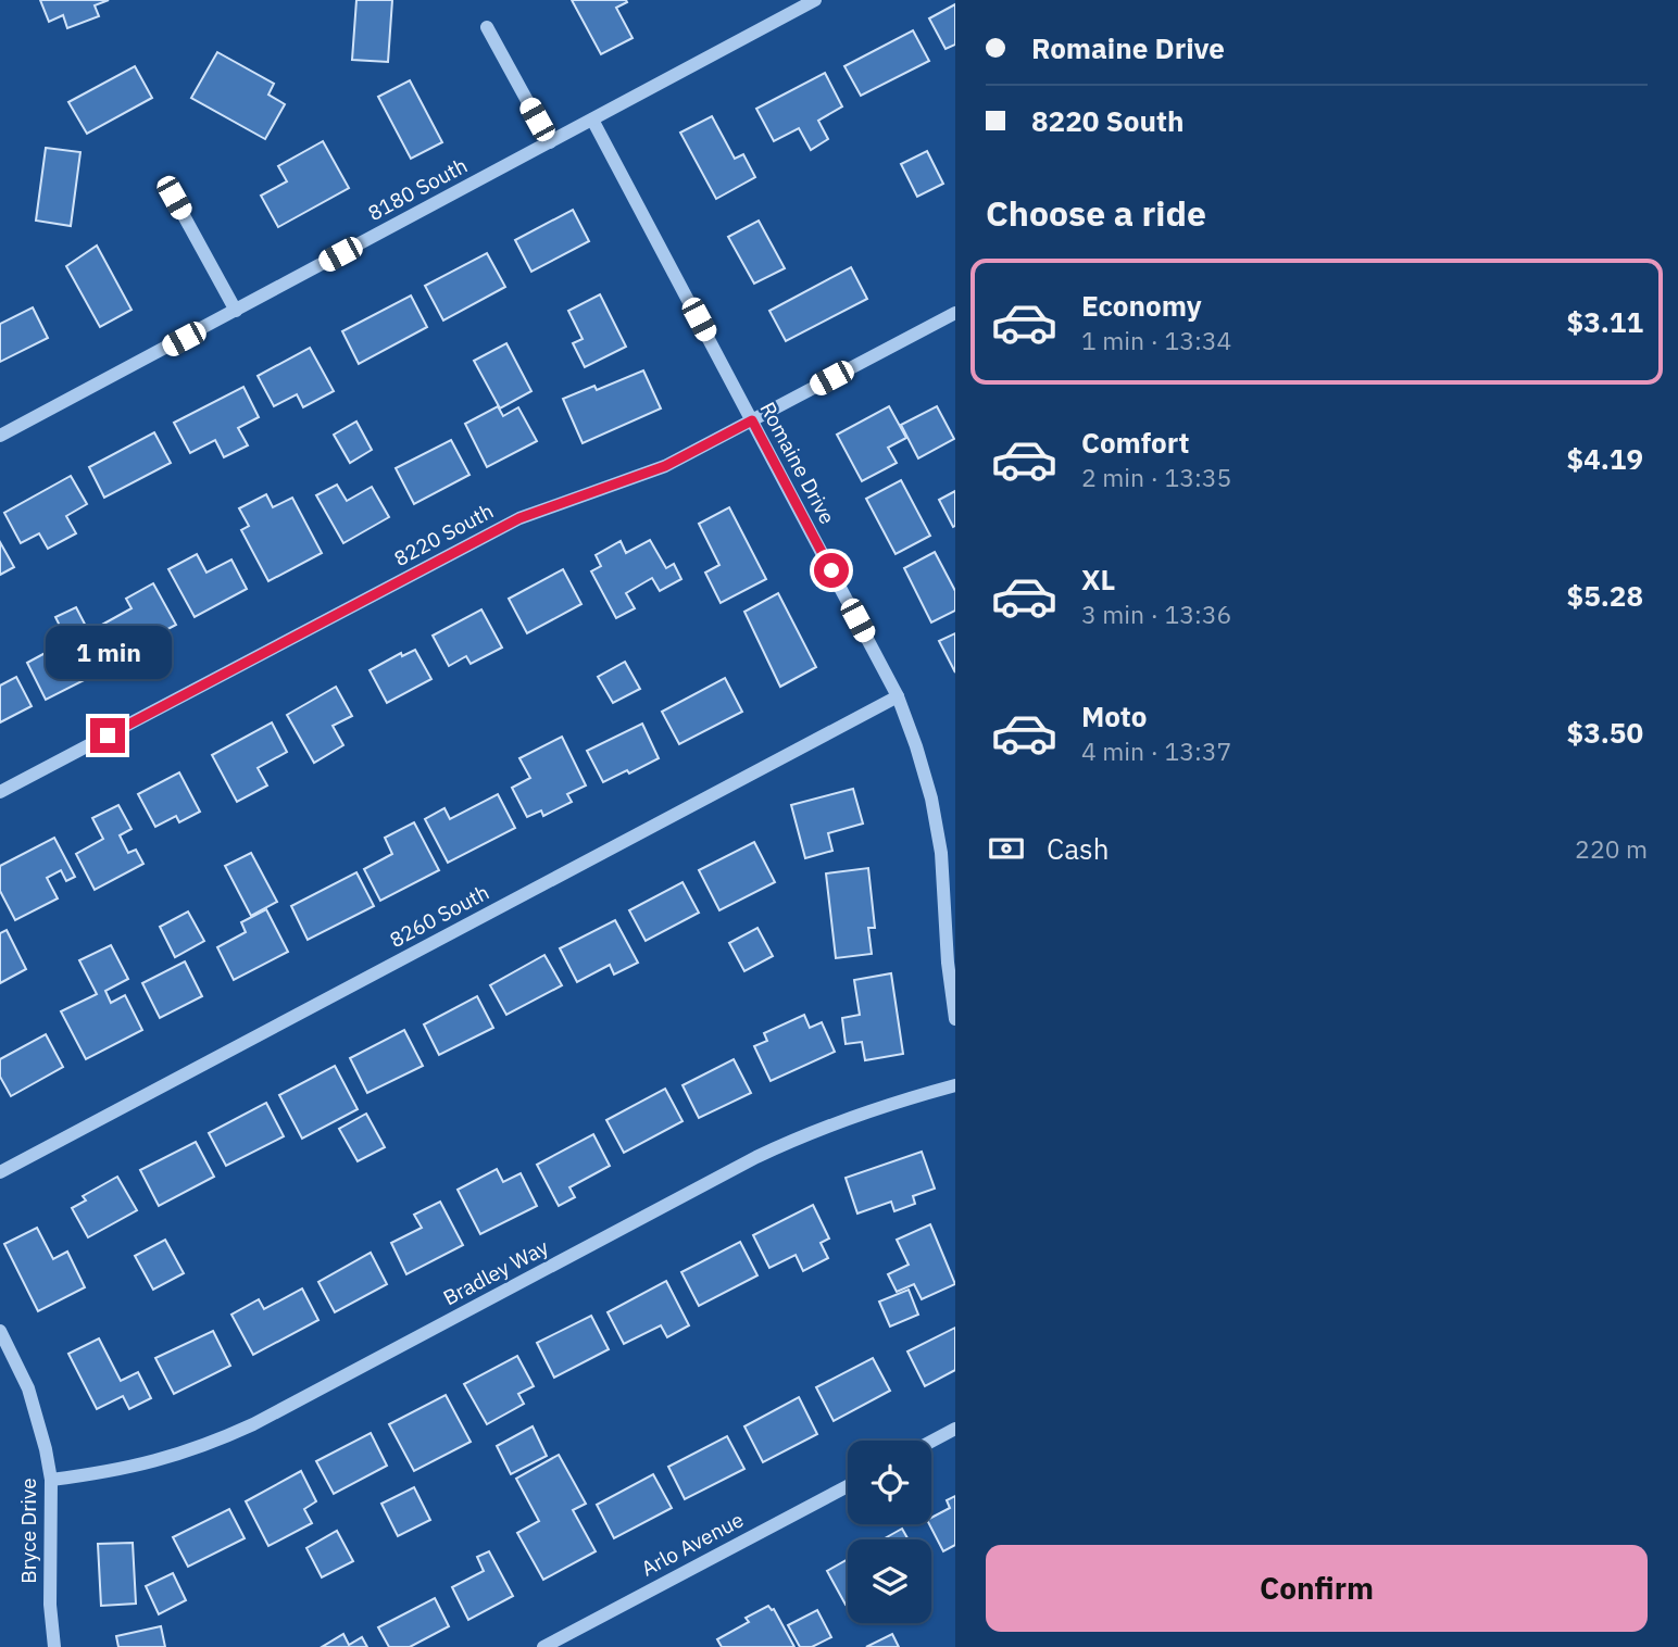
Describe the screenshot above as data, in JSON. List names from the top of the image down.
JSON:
{
  "streets": {
    "street": [
      "8180 South",
      "Romaine Drive",
      "8220 South",
      "8260 South",
      "Bradley Way",
      "Bryce Drive",
      "Arlo Avenue"
    ]
  },
  "crossings": [
    ["8180 South", "Romaine Drive"],
    ["Romaine Drive", "8220 South"],
    ["Romaine Drive", "8260 South"],
    ["Bradley Way", "Bryce Drive"]
  ],
  "page": {
    "banner": ["Romaine Drive", "8220 South"],
    "heading": "Choose a ride",
    "list": [
      {
        "name": "Economy",
        "note": "1 min · 13:34",
        "value": "$3.11"
      },
      {
        "name": "Comfort",
        "note": "2 min · 13:35",
        "value": "$4.19"
      },
      {
        "name": "XL",
        "note": "3 min · 13:36",
        "value": "$5.28"
      },
      {
        "name": "Moto",
        "note": "4 min · 13:37",
        "value": "$3.50"
      }
    ],
    "bubble": "1 min",
    "pay": ["Cash", "220 m"],
    "buttons": "Confirm"
  }
}
